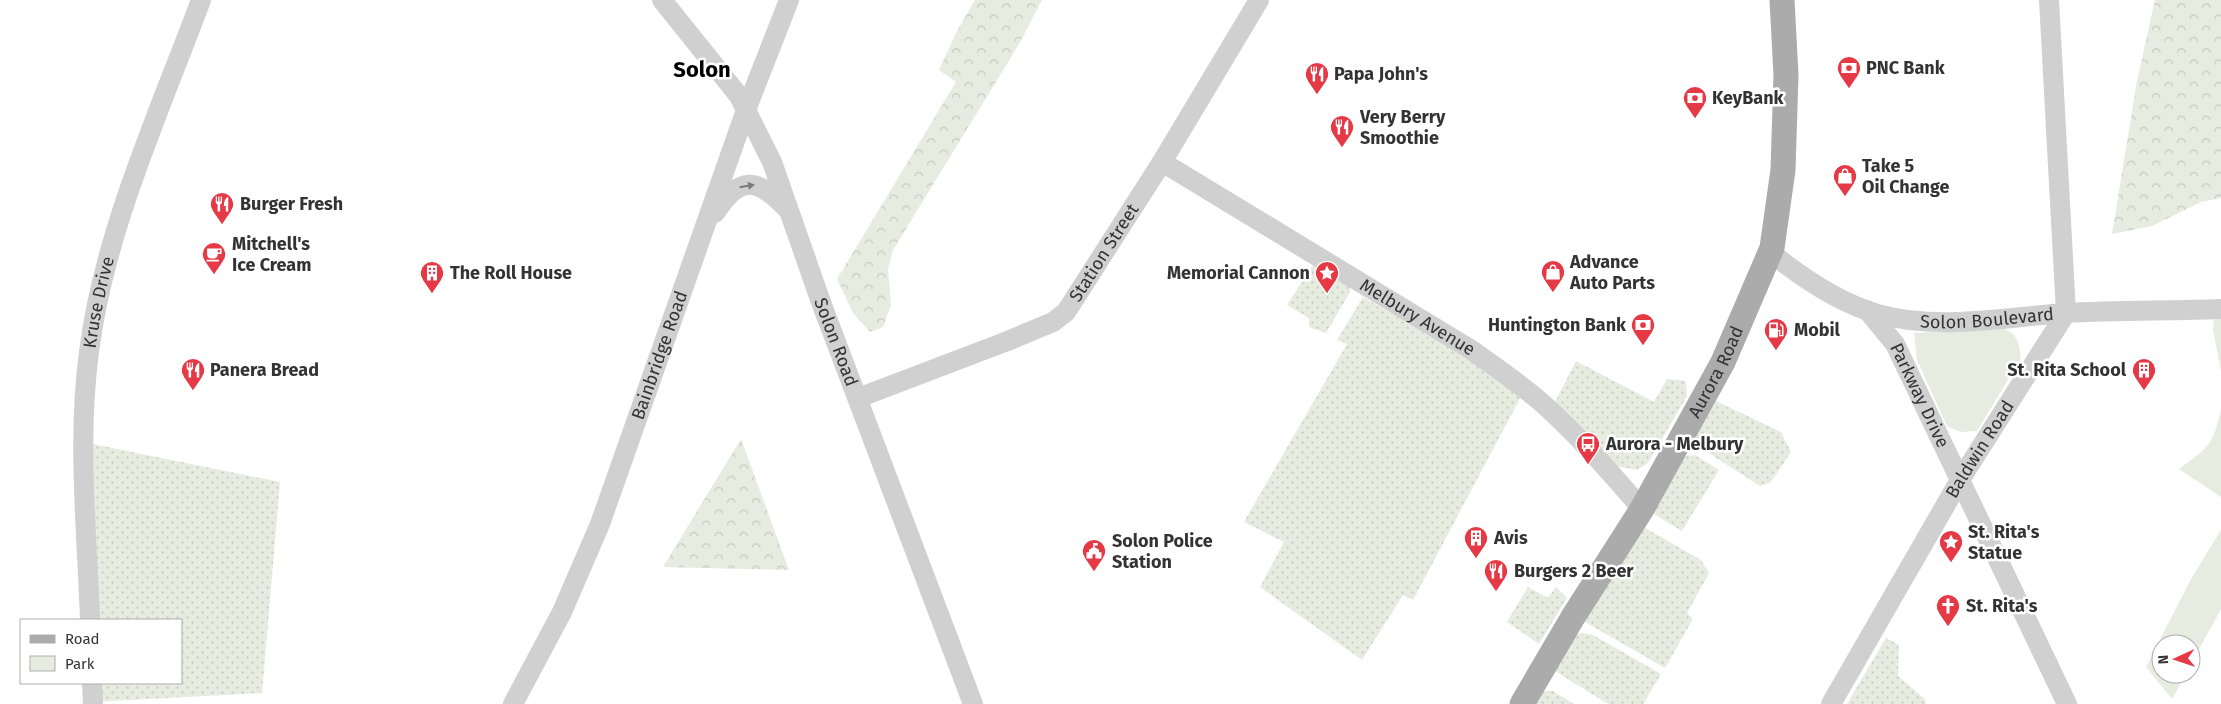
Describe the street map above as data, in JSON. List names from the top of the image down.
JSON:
{
  "streets": {
    "main road": ["Aurora Road"],
    "street": [
      "Station Street",
      "Kruse Drive",
      "Melbury Avenue",
      "Solon Boulevard",
      "Solon Road",
      "Bainbridge Road",
      "Parkway Drive",
      "Baldwin Road"
    ]
  },
  "crossings": [
    ["Station Street", "Melbury Avenue"],
    ["Station Street", "Solon Road"],
    ["Melbury Avenue", "Aurora Road"],
    ["Solon Boulevard", "Aurora Road"],
    ["Solon Boulevard", "Parkway Drive"],
    ["Solon Boulevard", "Baldwin Road"],
    ["Solon Road", "Bainbridge Road"],
    ["Parkway Drive", "Baldwin Road"]
  ],
  "districts": ["Solon"],
  "places": {
    "bank": ["PNC Bank", "KeyBank", "Huntington Bank"],
    "restaurant": [
      "Papa John's",
      "Very Berry Smoothie",
      "Burger Fresh",
      "Panera Bread",
      "Burgers 2 Beer"
    ],
    "shop": ["Take 5 Oil Change", "Advance Auto Parts"],
    "cafe": ["Mitchell's Ice Cream"],
    "building": ["The Roll House", "St. Rita School", "Avis"],
    "place": ["Memorial Cannon", "St. Rita's Statue"],
    "fuel station": ["Mobil"],
    "bus stop": ["Aurora - Melbury"],
    "public building": ["Solon Police Station"],
    "church": ["St. Rita's"]
  },
  "legend": ["Road", "Park"],
  "north": "left"
}
